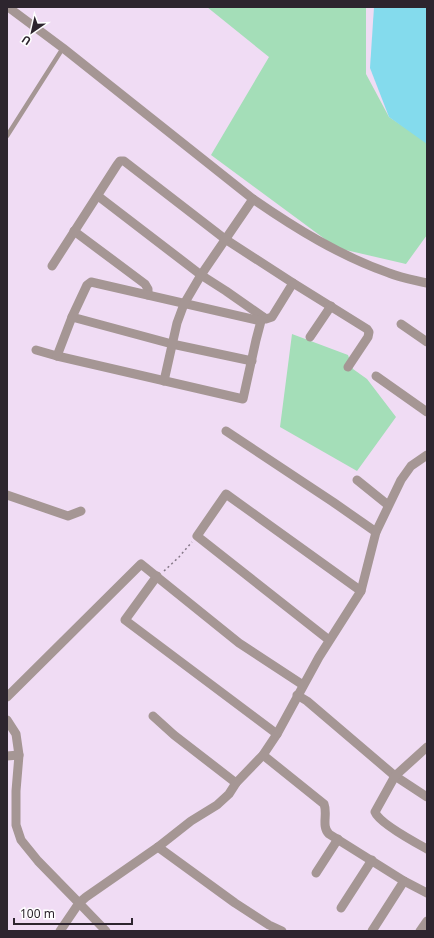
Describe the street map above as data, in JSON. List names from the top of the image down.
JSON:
{
  "scale_bar": "100 m",
  "north": "bottom left"
}
